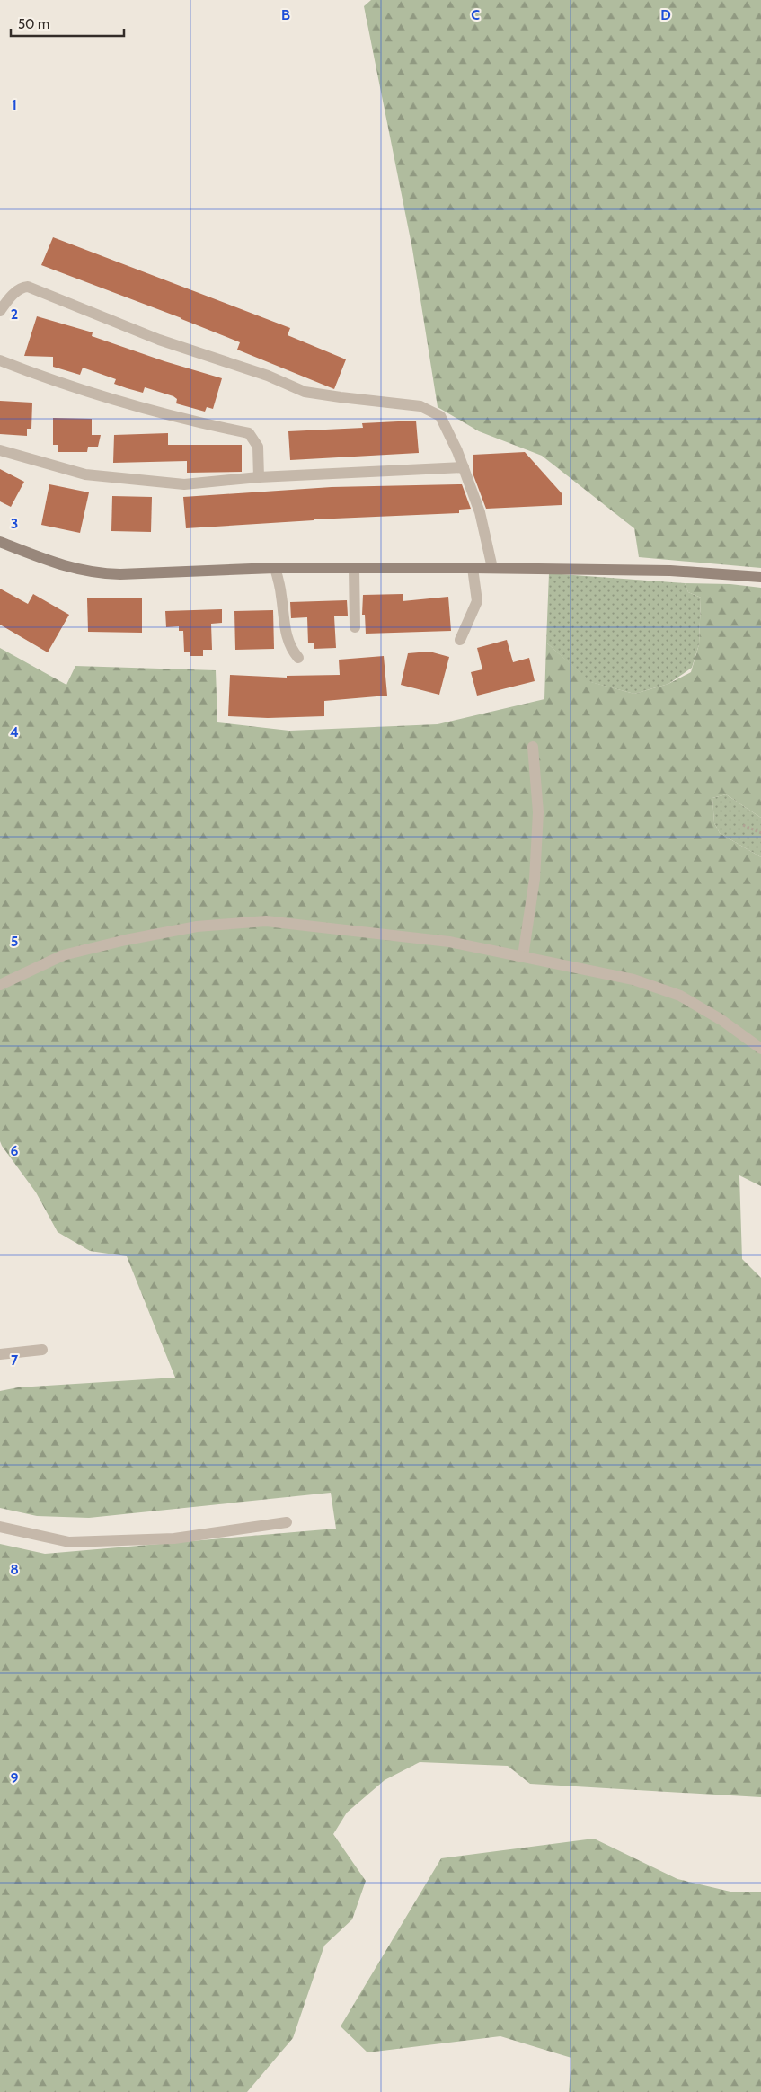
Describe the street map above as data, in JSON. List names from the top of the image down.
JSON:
{
  "scale_bar": "50 m",
  "grid": {
    "columns": ["B", "C", "D"],
    "rows": [
      "1",
      "2",
      "3",
      "4",
      "5",
      "6",
      "7",
      "8",
      "9"
    ]
  }
}
